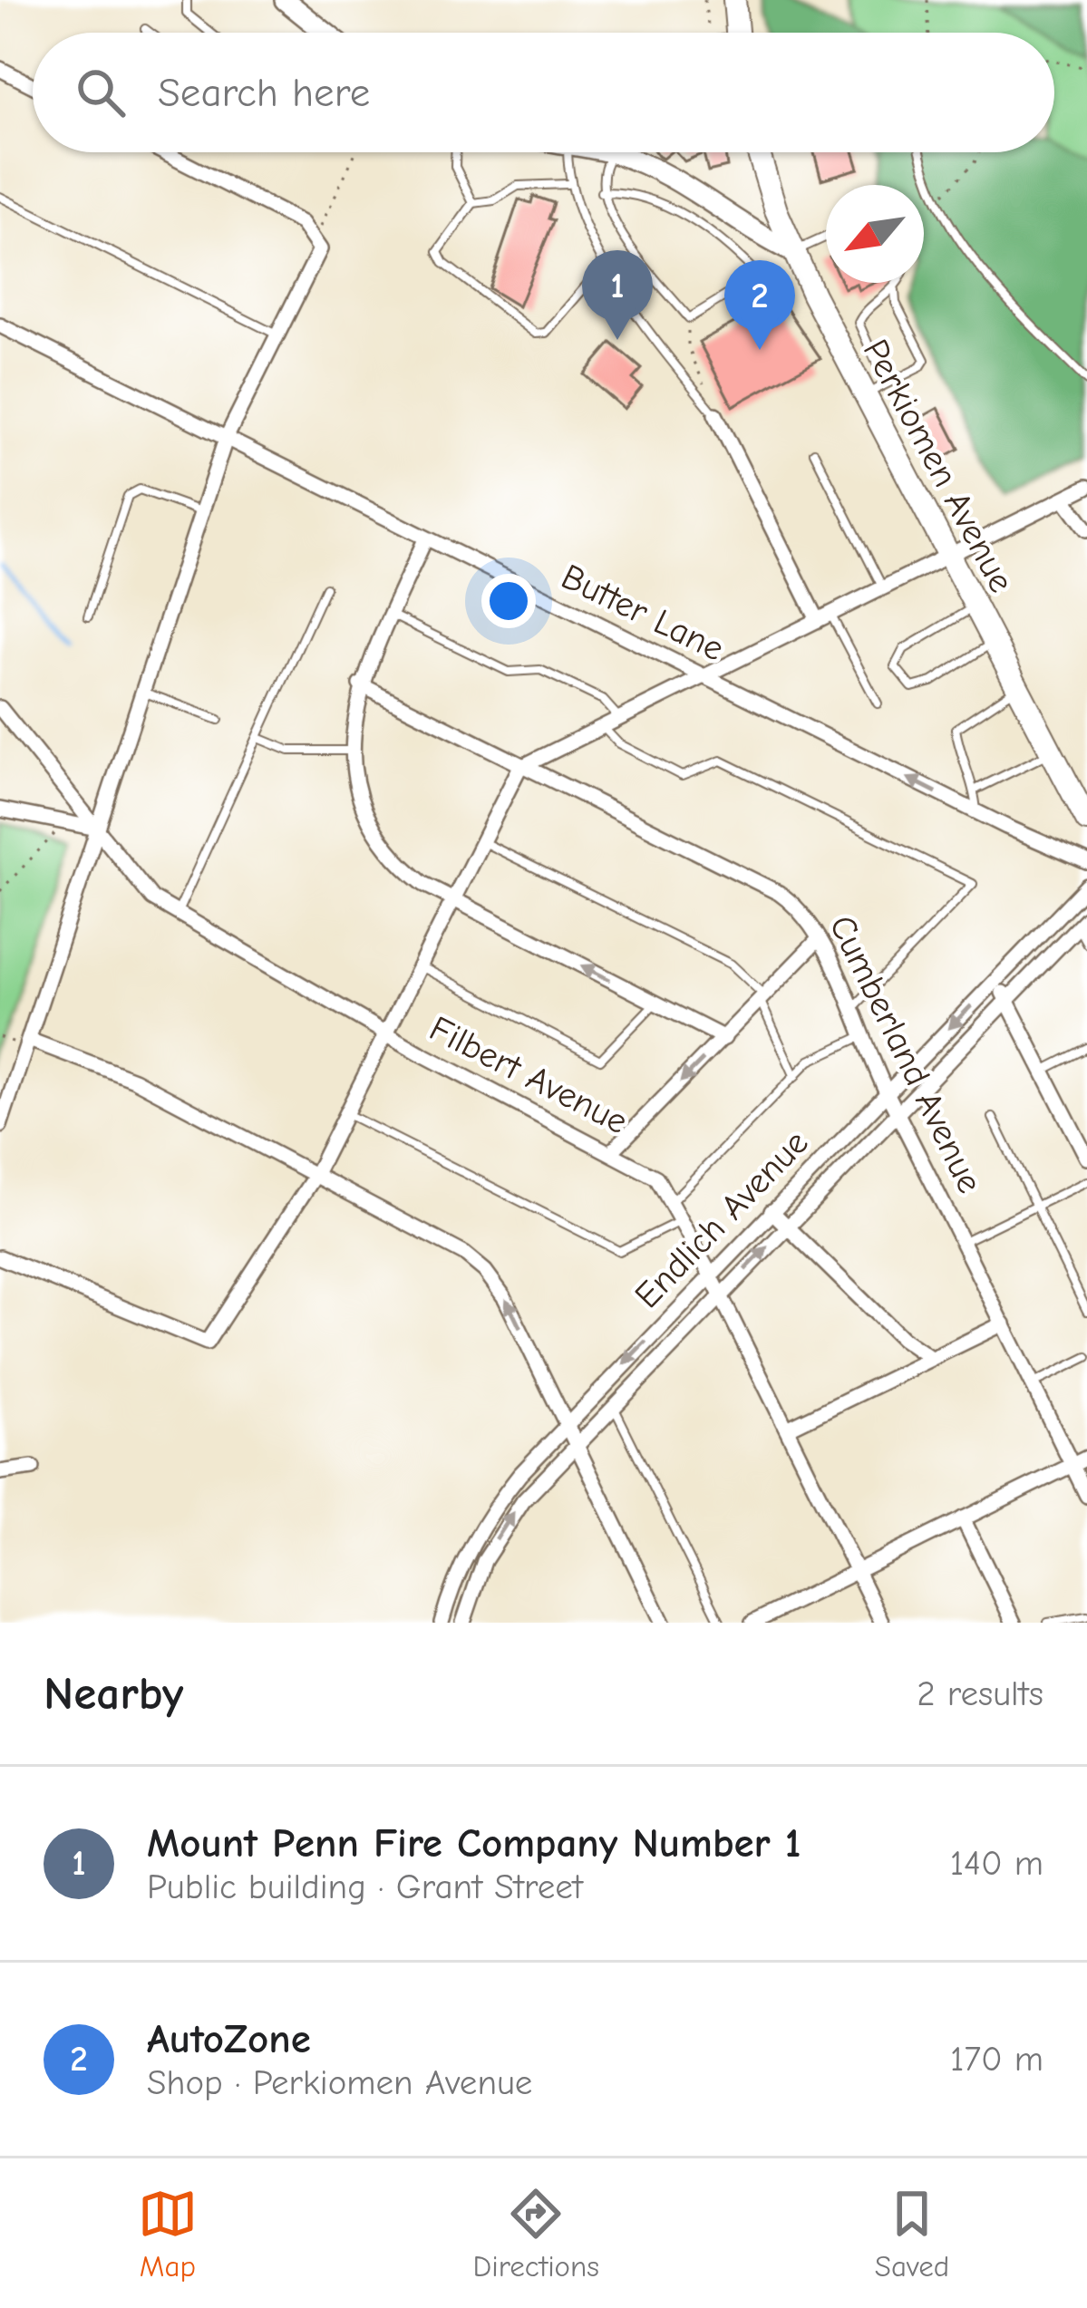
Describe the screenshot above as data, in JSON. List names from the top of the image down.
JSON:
{
  "streets": {
    "main road": ["Perkiomen Avenue"],
    "street": [
      "Butter Lane",
      "Cumberland Avenue",
      "Filbert Avenue",
      "Endlich Avenue"
    ]
  },
  "crossings": [
    ["Cumberland Avenue", "Endlich Avenue"],
    ["Filbert Avenue", "Endlich Avenue"]
  ],
  "north": "bottom left",
  "page": {
    "search": "Search here",
    "pins": ["1", "2"],
    "heading": ["Nearby", "2 results"],
    "list": [
      {
        "mark": "1",
        "name": "Mount Penn Fire Company Number 1",
        "note": "Public building · Grant Street",
        "value": "140 m"
      },
      {
        "mark": "2",
        "name": "AutoZone",
        "note": "Shop · Perkiomen Avenue",
        "value": "170 m"
      }
    ],
    "nav": ["Map", "Directions", "Saved"]
  }
}
